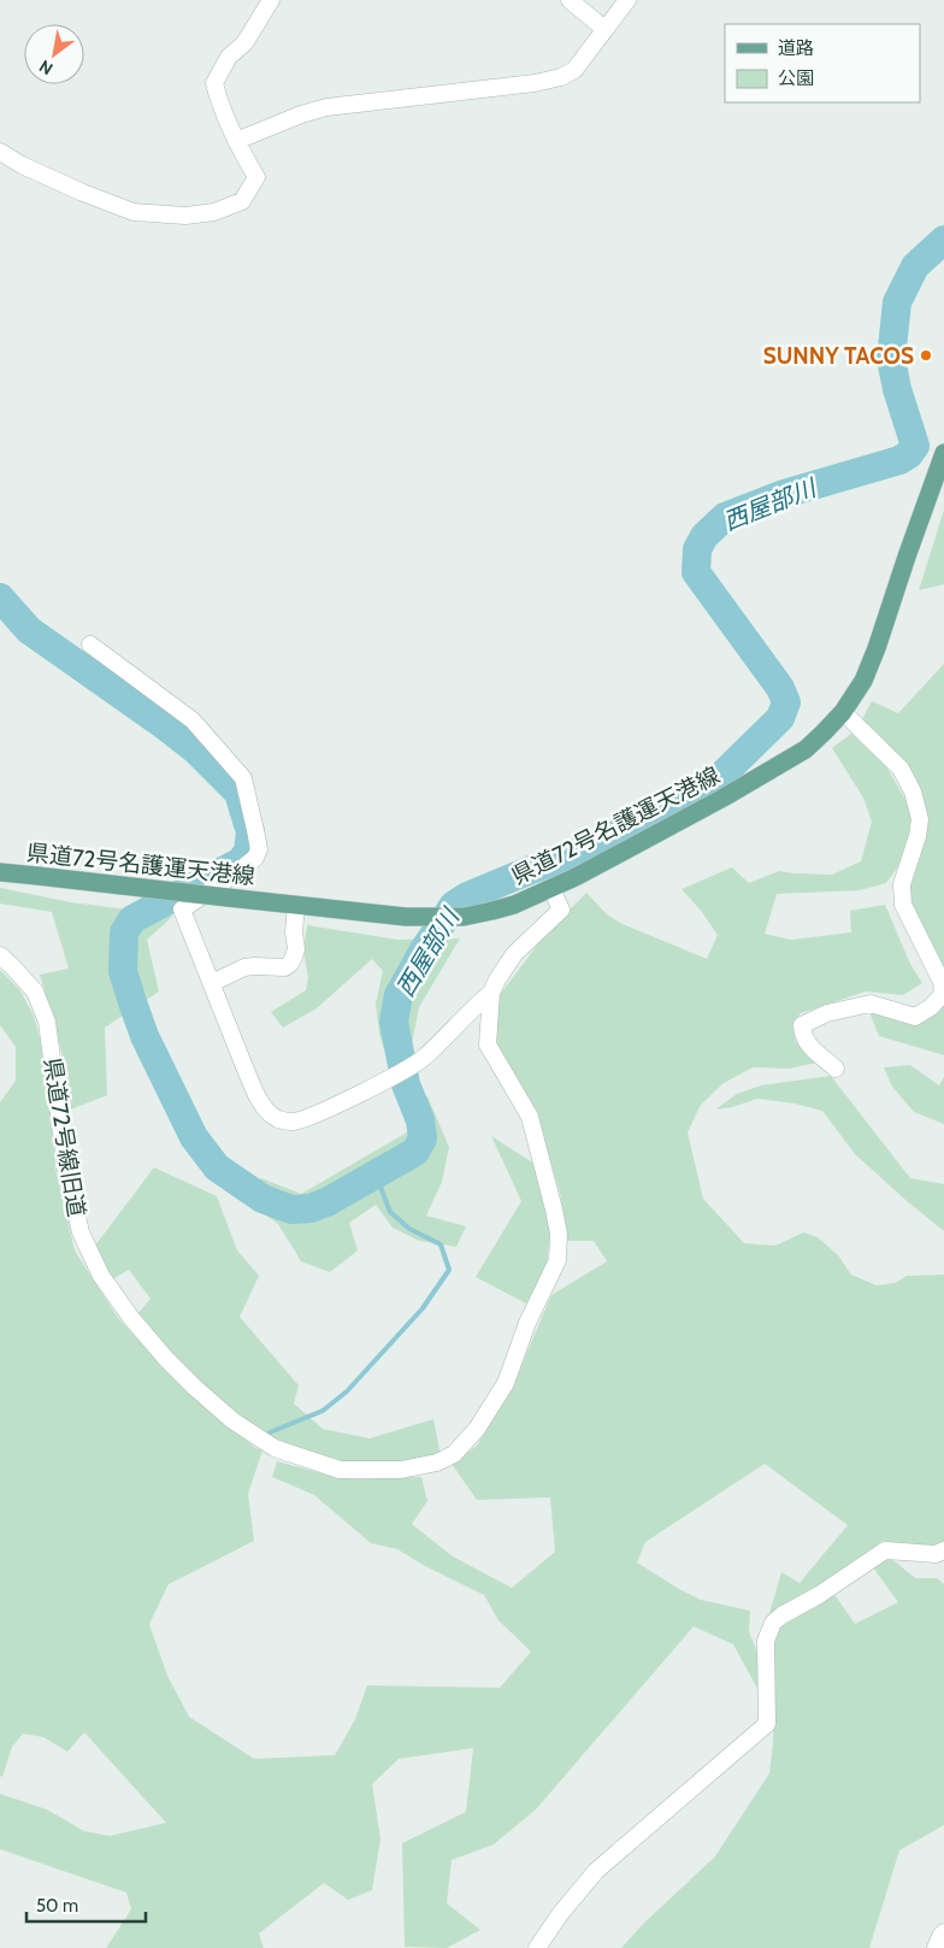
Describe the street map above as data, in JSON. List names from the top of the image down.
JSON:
{
  "streets": {
    "main road": ["県道72号名護運天港線"],
    "street": ["県道72号線旧道"]
  },
  "crossings": [
    ["県道72号名護運天港線", "県道72号線旧道"]
  ],
  "water": ["西屋部川"],
  "places": ["SUNNY TACOS"],
  "legend": ["道路", "公園"],
  "scale_bar": "50 m",
  "north": "bottom left"
}
